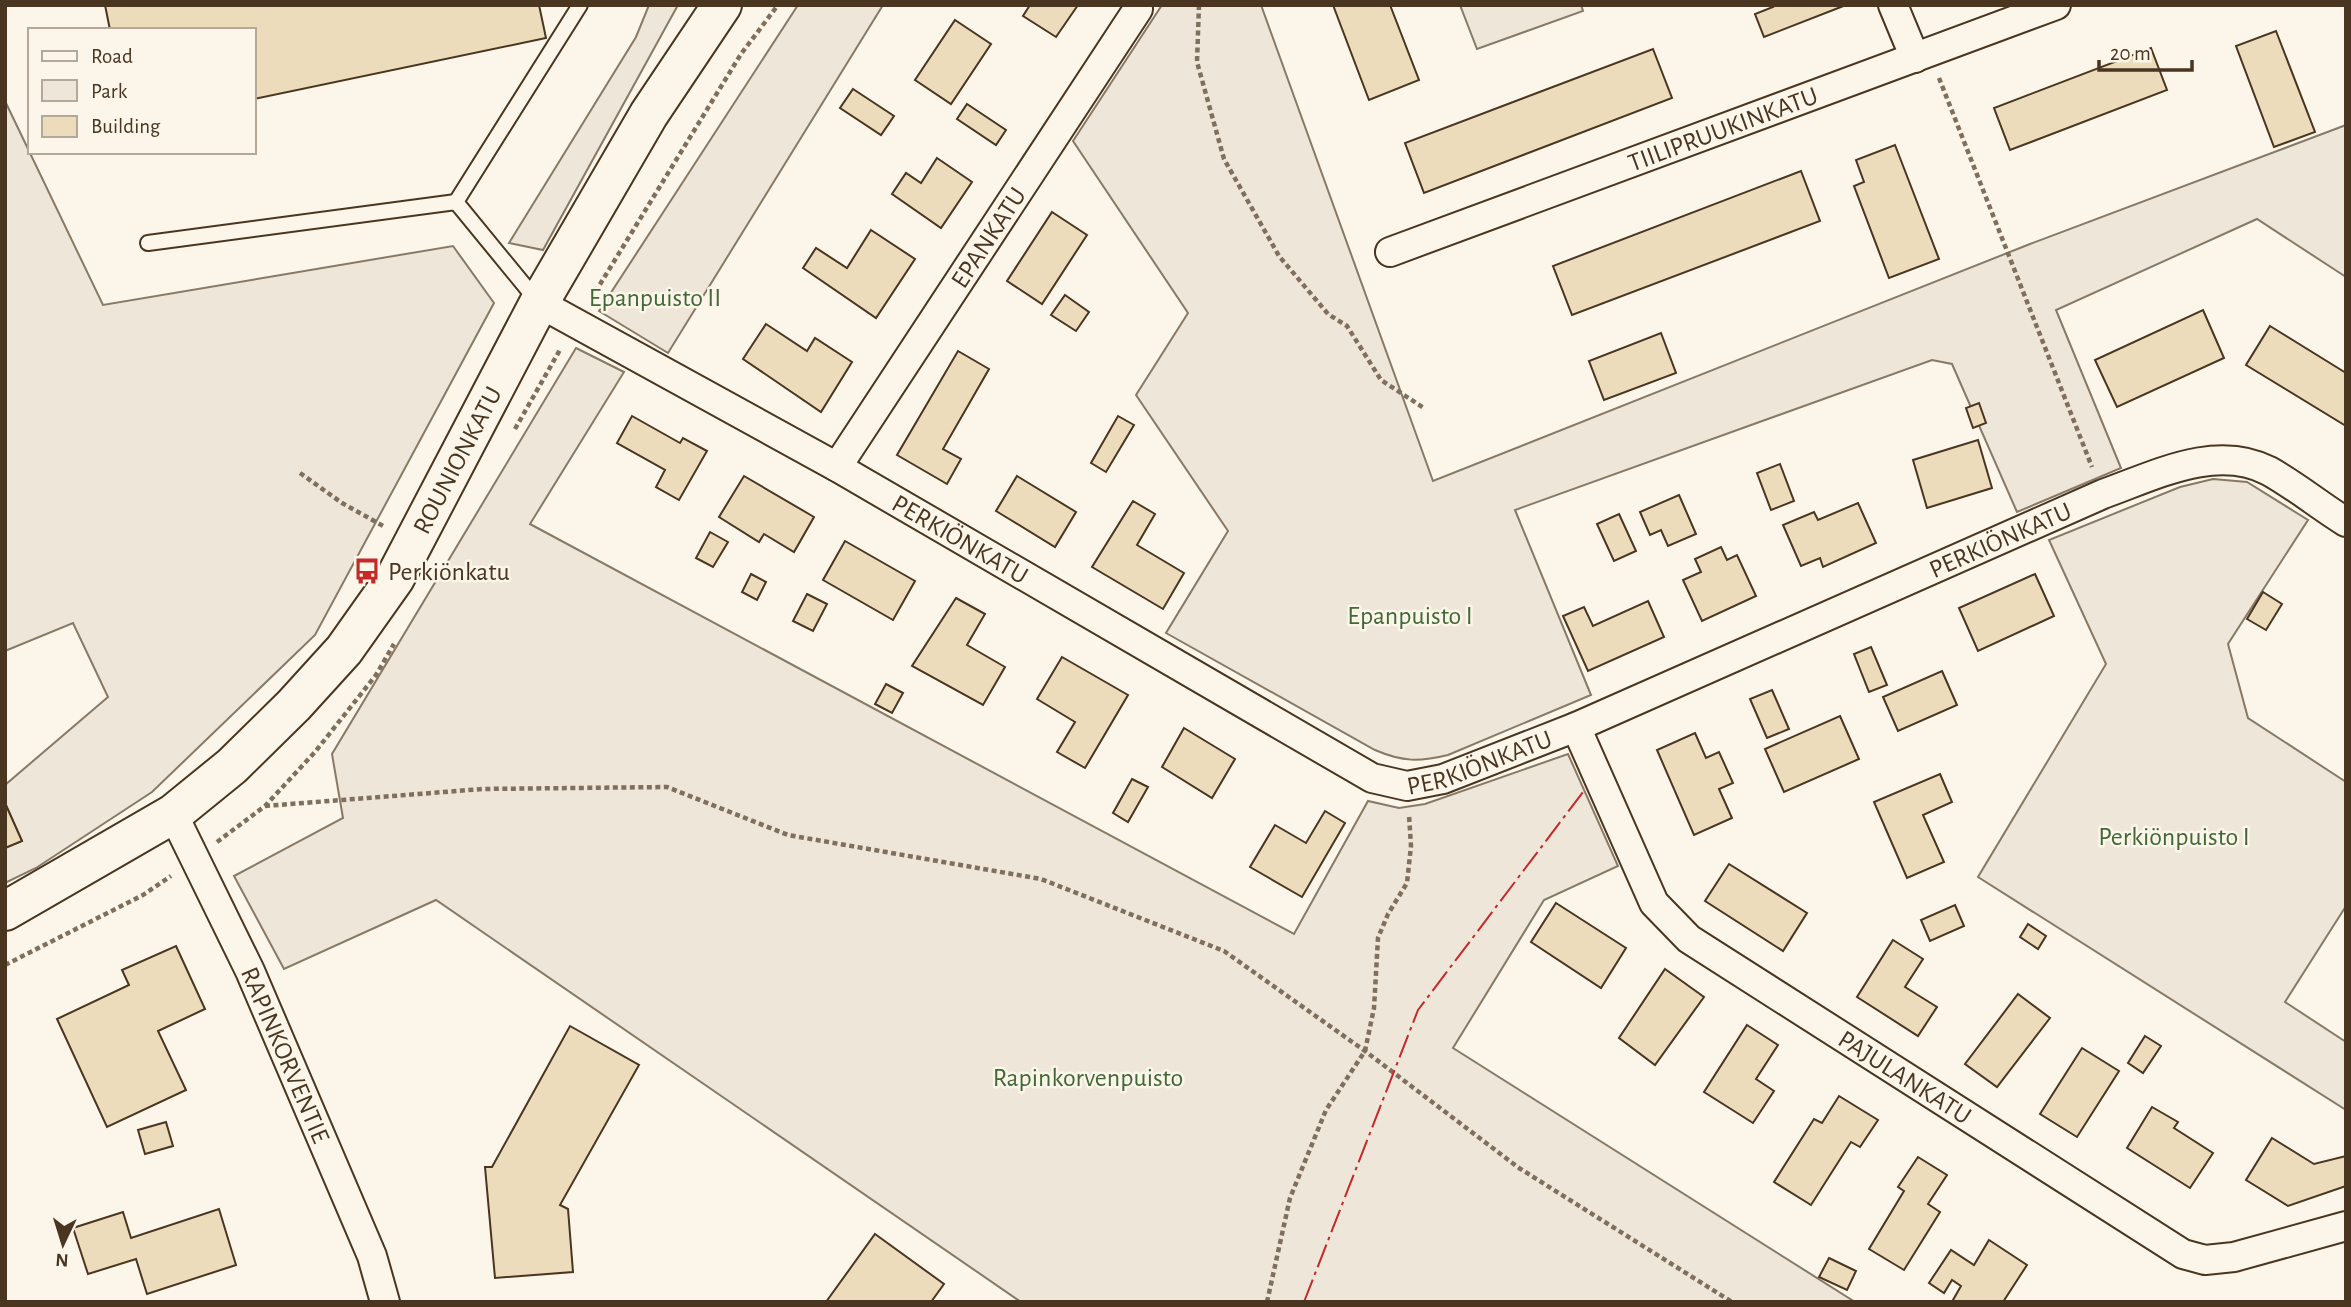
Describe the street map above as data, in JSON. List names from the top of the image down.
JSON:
{
  "streets": {
    "main road": ["ROUNIONKATU"],
    "street": [
      "TIILIPRUUKINKATU",
      "EPANKATU",
      "PERKIÖNKATU",
      "RAPINKORVENTIE",
      "PAJULANKATU"
    ]
  },
  "crossings": [
    ["EPANKATU", "PERKIÖNKATU"],
    ["ROUNIONKATU", "PERKIÖNKATU"],
    ["ROUNIONKATU", "RAPINKORVENTIE"],
    ["PERKIÖNKATU", "PAJULANKATU"]
  ],
  "parks": [
    "Epanpuisto II",
    "Epanpuisto I",
    "Perkiönpuisto I",
    "Rapinkorvenpuisto"
  ],
  "places": {
    "bus stop": ["Perkiönkatu"]
  },
  "legend": ["Road", "Park", "Building"],
  "scale_bar": "20 m",
  "north": "bottom"
}
